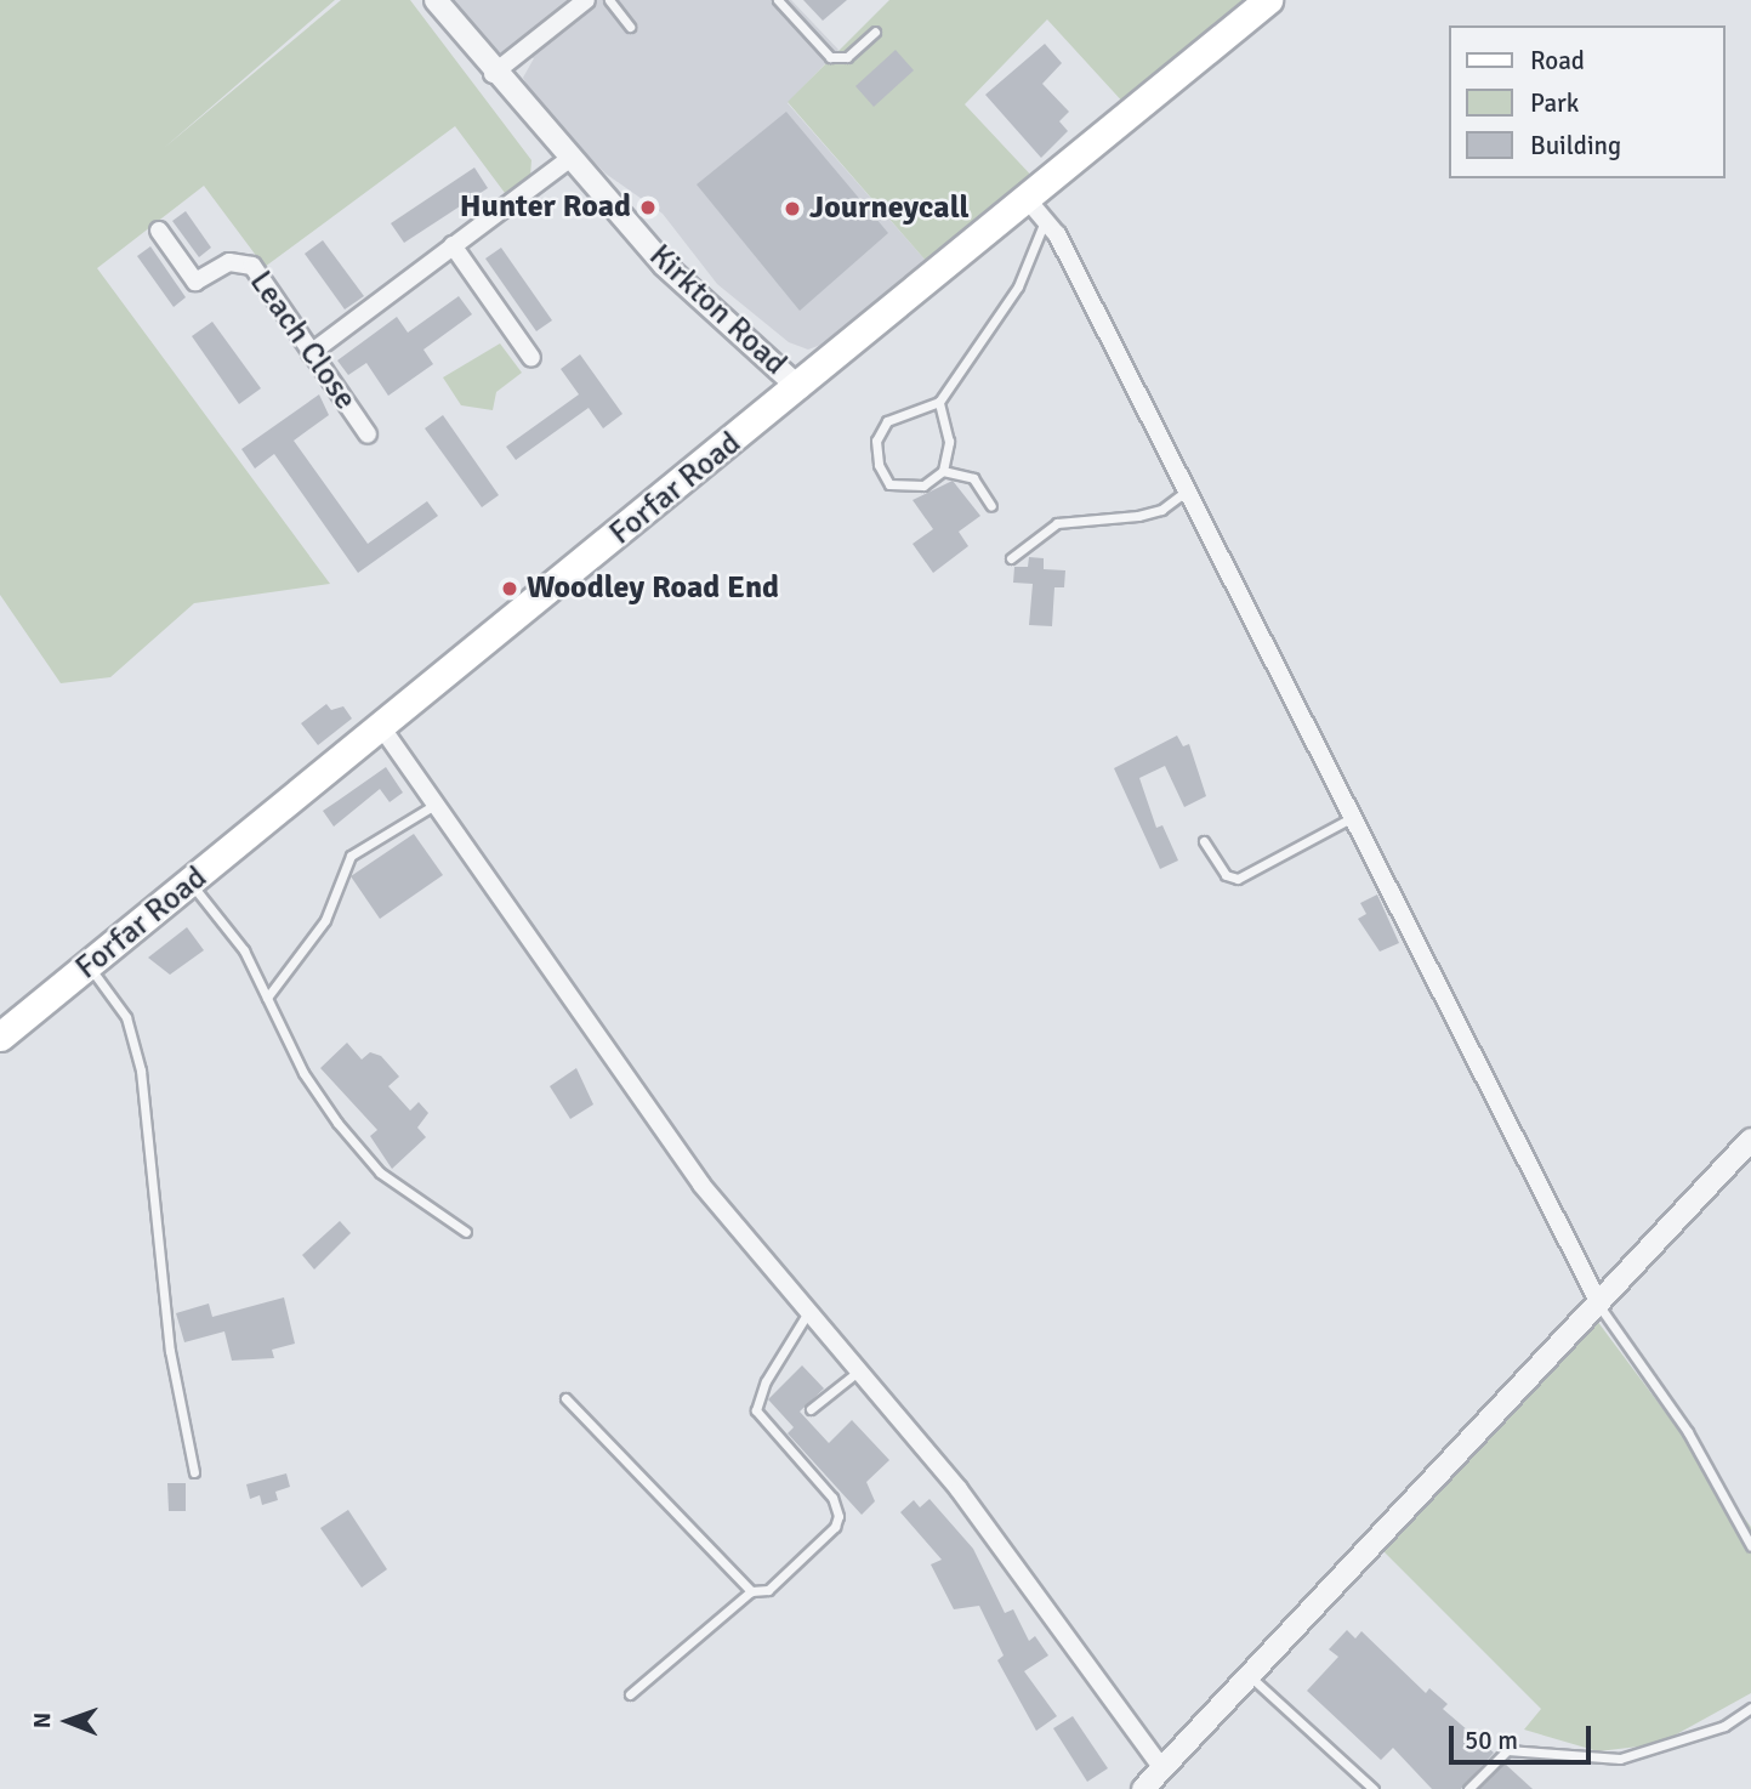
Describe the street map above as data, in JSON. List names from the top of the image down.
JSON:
{
  "streets": {
    "main road": ["Forfar Road"],
    "street": ["Kirkton Road", "Leach Close"]
  },
  "crossings": [
    ["Kirkton Road", "Forfar Road"]
  ],
  "places": ["Hunter Road", "Journeycall", "Woodley Road End"],
  "legend": ["Road", "Park", "Building"],
  "scale_bar": "50 m",
  "north": "left"
}
